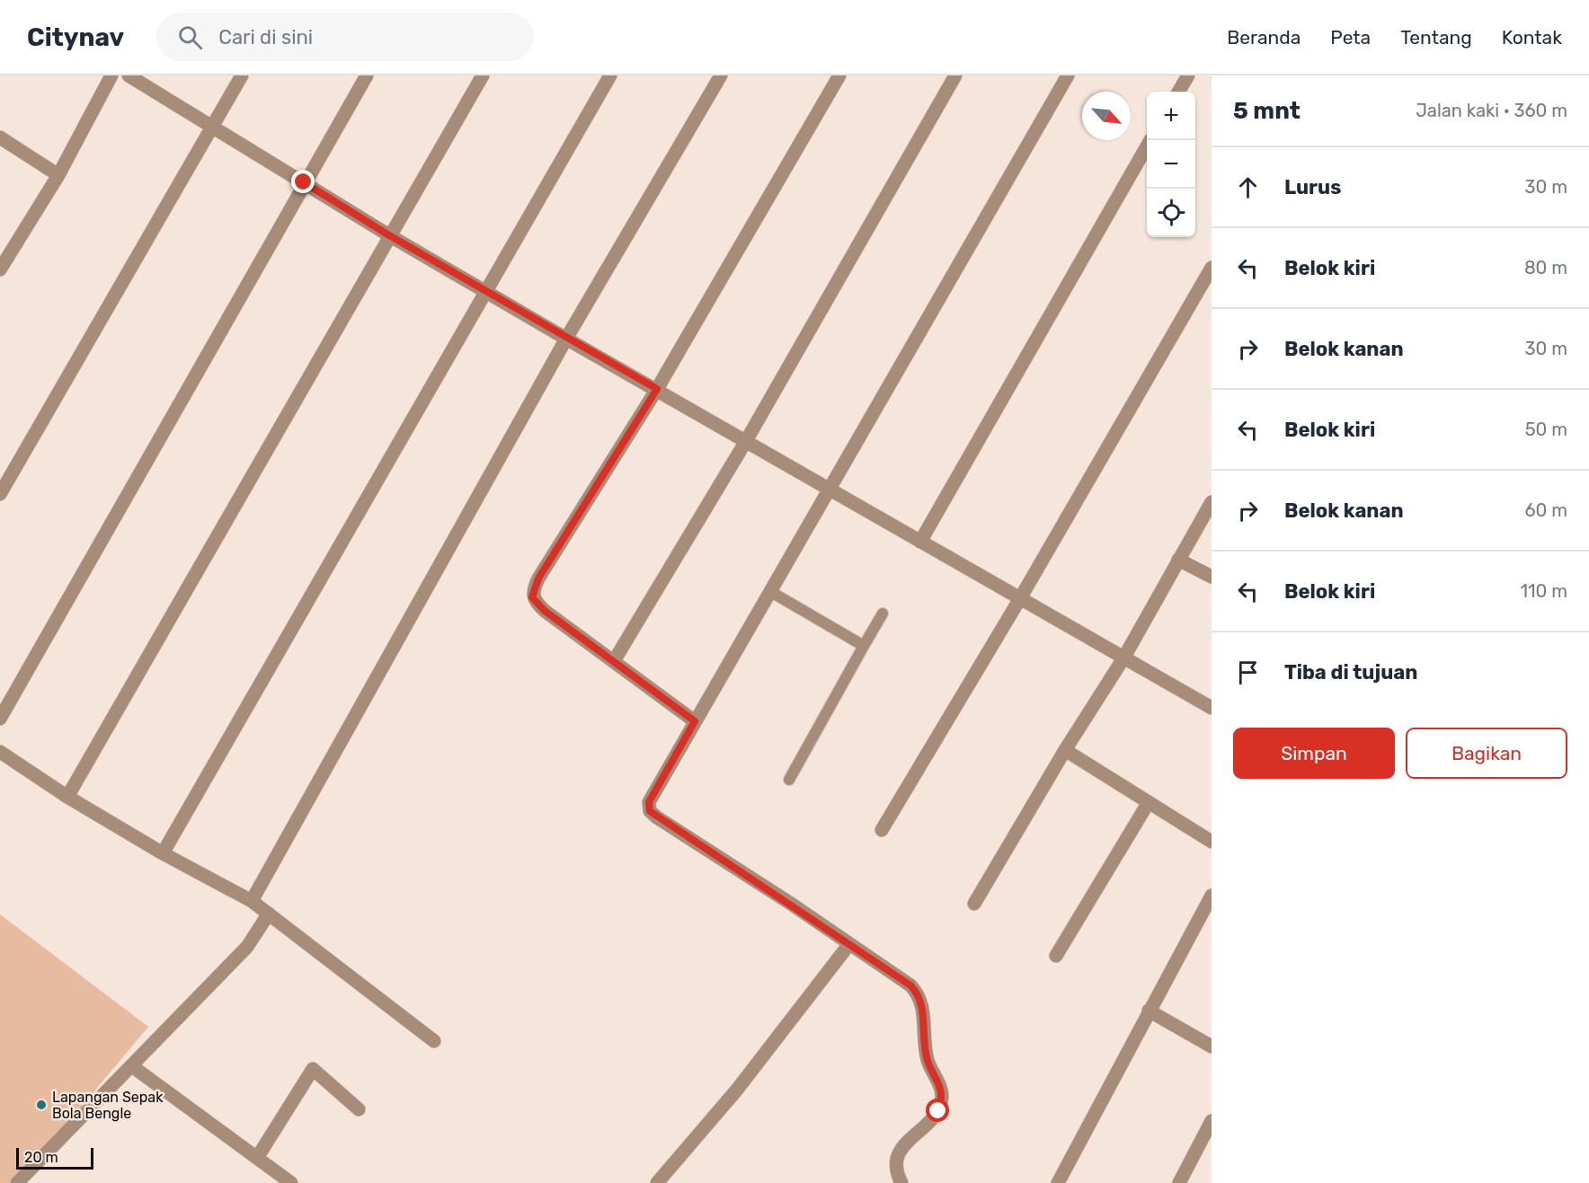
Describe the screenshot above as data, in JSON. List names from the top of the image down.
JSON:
{
  "places": ["Lapangan Sepak Bola Bengle"],
  "scale_bar": "20 m",
  "north": "bottom right",
  "page": {
    "header": "Citynav",
    "search": "Cari di sini",
    "nav": [
      "Beranda",
      "Peta",
      "Tentang",
      "Kontak"
    ],
    "heading": ["5 mnt", "Jalan kaki · 360 m"],
    "map_buttons": ["+", "−"],
    "list": [
      ["Lurus", "30 m"],
      ["Belok kiri", "80 m"],
      ["Belok kanan", "30 m"],
      ["Belok kiri", "50 m"],
      ["Belok kanan", "60 m"],
      ["Belok kiri", "110 m"],
      "Tiba di tujuan"
    ],
    "buttons": ["Simpan", "Bagikan"],
    "scale": "20 m"
  }
}
